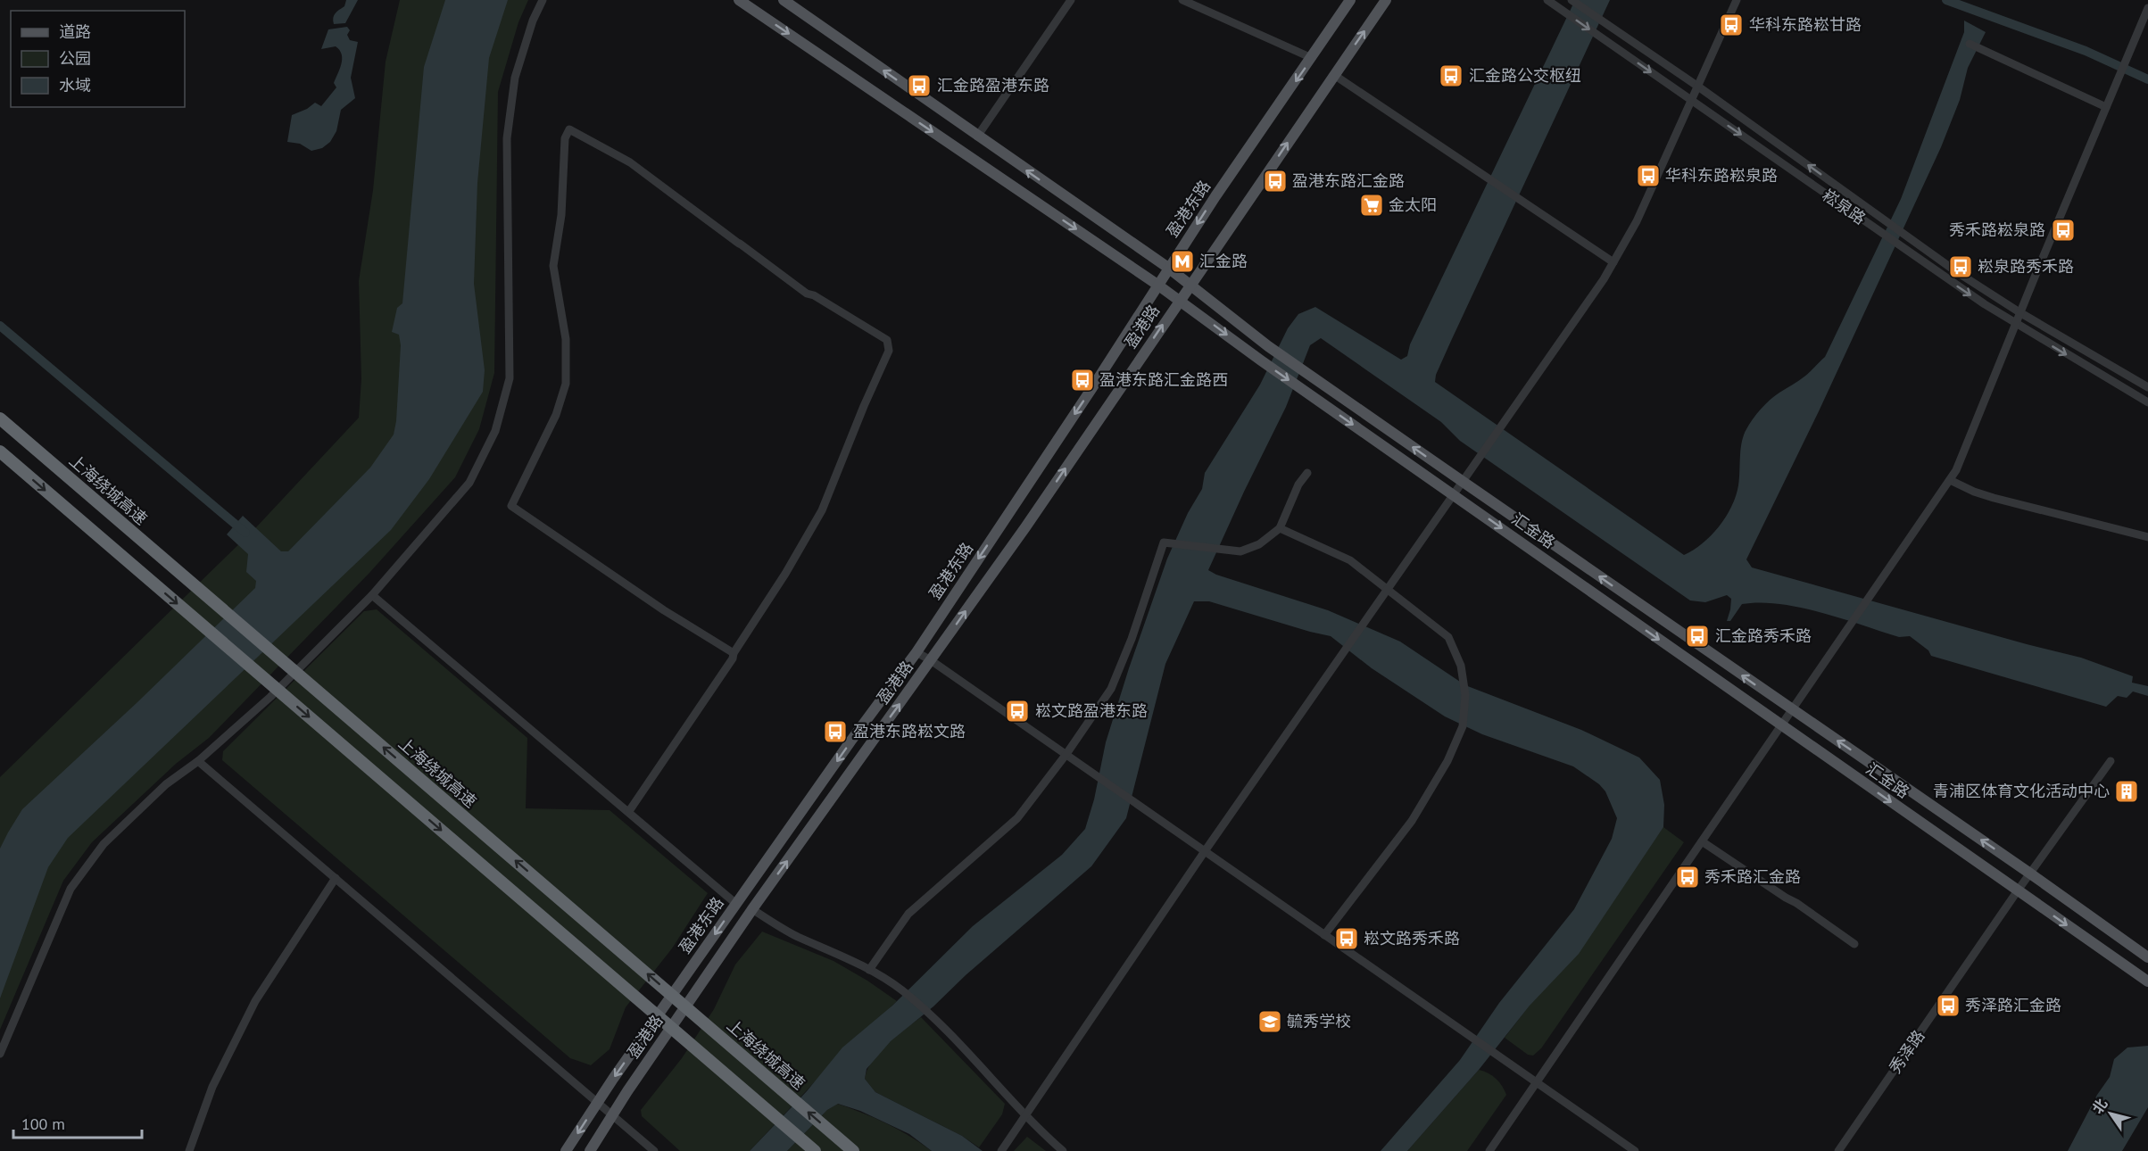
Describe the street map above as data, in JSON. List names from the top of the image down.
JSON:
{
  "streets": {
    "highway": ["上海绕城高速"],
    "main road": ["盈港东路", "盈港路", "汇金路"],
    "street": ["崧泉路", "秀泽路"]
  },
  "crossings": [
    ["盈港东路", "汇金路"],
    ["盈港路", "汇金路"],
    ["汇金路", "秀泽路"]
  ],
  "one_way": ["盈港东路", "盈港路"],
  "places": {
    "bus stop": [
      "华科东路崧甘路",
      "汇金路公交枢纽",
      "汇金路盈港东路",
      "华科东路崧泉路",
      "盈港东路汇金路",
      "秀禾路崧泉路",
      "崧泉路秀禾路",
      "盈港东路汇金路西",
      "汇金路秀禾路",
      "崧文路盈港东路",
      "盈港东路崧文路",
      "秀禾路汇金路",
      "崧文路秀禾路",
      "秀泽路汇金路"
    ],
    "supermarket": ["金太阳"],
    "metro station": ["汇金路"],
    "building": ["青浦区体育文化活动中心"],
    "school or university": ["毓秀学校"]
  },
  "legend": ["道路", "公园", "水域"],
  "scale_bar": "100 m",
  "north": "top left"
}
